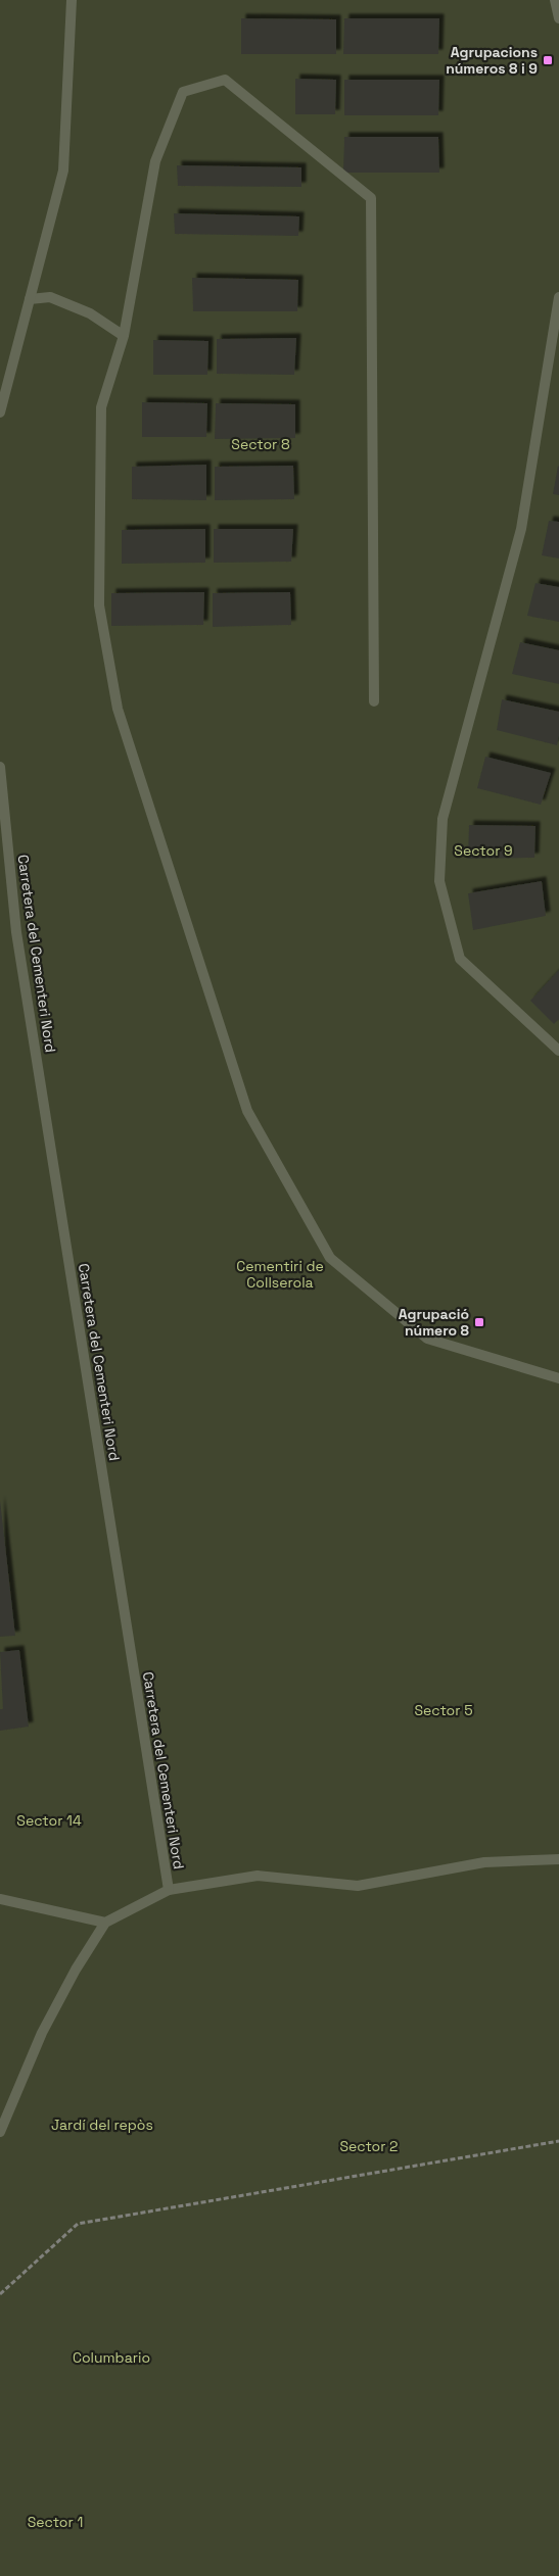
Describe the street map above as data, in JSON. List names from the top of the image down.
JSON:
{
  "streets": {
    "street": ["Carretera del Cementeri Nord"]
  },
  "parks": [
    "Sector 8",
    "Sector 9",
    "Cementiri de Collserola",
    "Sector 5",
    "Sector 14",
    "Jardí del repòs",
    "Sector 2",
    "Columbario",
    "Sector 1"
  ],
  "places": {
    "transit": ["Agrupacions números 8 i 9", "Agrupació número 8"]
  }
}
